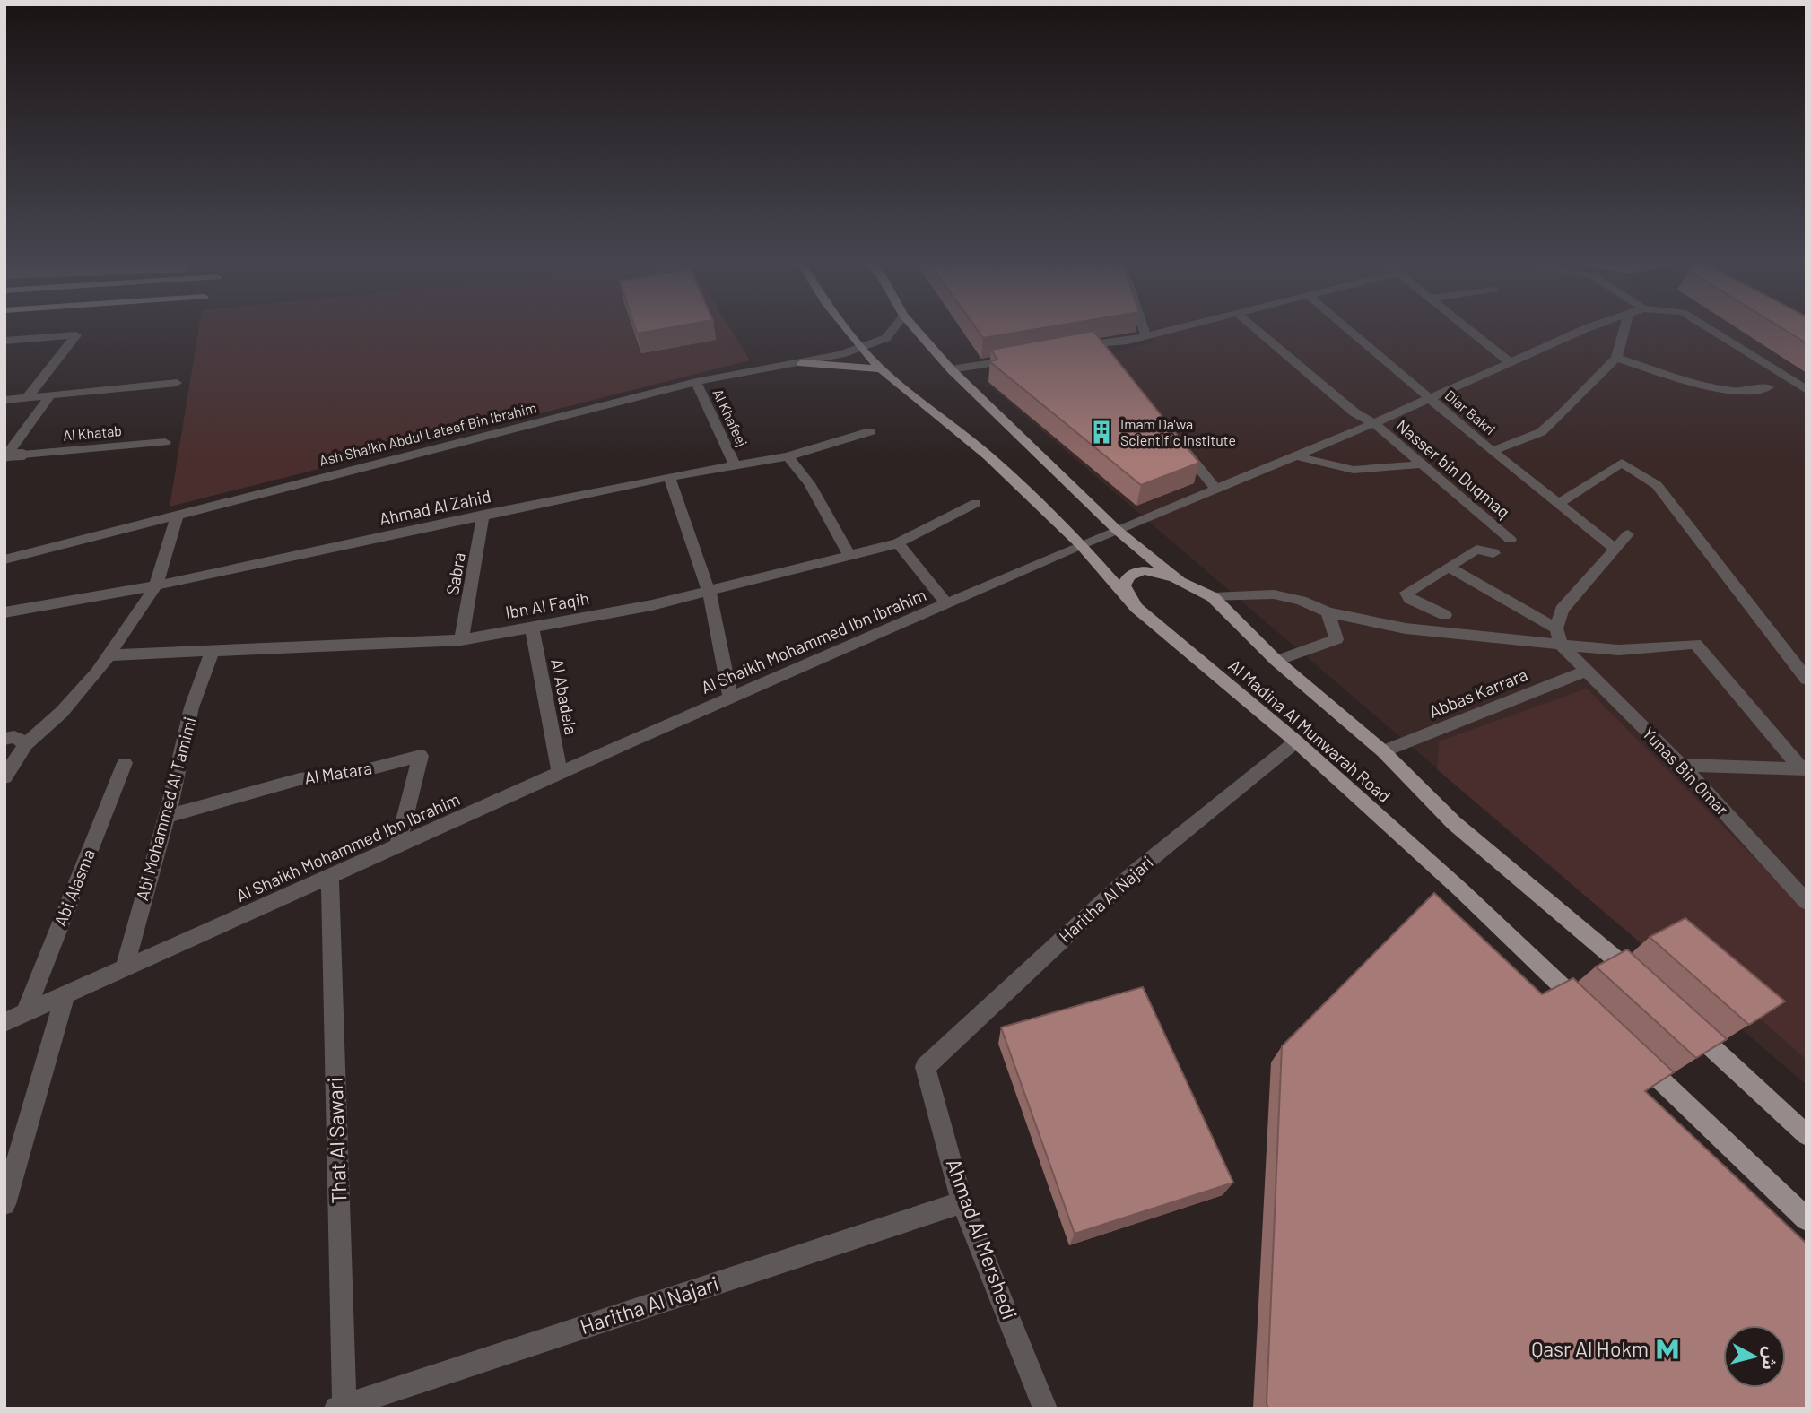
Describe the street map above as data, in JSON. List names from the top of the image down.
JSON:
{
  "streets": {
    "main road": ["Al Madina Al Munwarah Road"],
    "street": [
      "Diar Bakri",
      "Al Khafeej",
      "Al Khatab",
      "Ash Shaikh Abdul Lateef Bin Ibrahim",
      "Nasser bin Duqmaq",
      "Ahmad Al Zahid",
      "Sabra",
      "Ibn Al Faqih",
      "Al Shaikh Mohammed Ibn Ibrahim",
      "Abbas Karrara",
      "Al Abadela",
      "Yunas Bin Omar",
      "Al Matara",
      "Abi Mohammed Al Tamimi",
      "Abi Alasma",
      "Haritha Al Najari",
      "That Al Sawari",
      "Ahmad Al Mershedi"
    ]
  },
  "crossings": [
    ["Diar Bakri", "Al Shaikh Mohammed Ibn Ibrahim"],
    ["Al Khafeej", "Ash Shaikh Abdul Lateef Bin Ibrahim"],
    ["Al Khafeej", "Ahmad Al Zahid"],
    ["Ash Shaikh Abdul Lateef Bin Ibrahim", "Al Madina Al Munwarah Road"],
    ["Nasser bin Duqmaq", "Al Shaikh Mohammed Ibn Ibrahim"],
    ["Ahmad Al Zahid", "Sabra"],
    ["Sabra", "Ibn Al Faqih"],
    ["Ibn Al Faqih", "Al Abadela"],
    ["Ibn Al Faqih", "Abi Mohammed Al Tamimi"],
    ["Al Shaikh Mohammed Ibn Ibrahim", "Al Abadela"],
    ["Al Shaikh Mohammed Ibn Ibrahim", "Al Madina Al Munwarah Road"],
    ["Al Shaikh Mohammed Ibn Ibrahim", "Al Matara"],
    ["Al Shaikh Mohammed Ibn Ibrahim", "Abi Mohammed Al Tamimi"],
    ["Al Shaikh Mohammed Ibn Ibrahim", "Abi Alasma"],
    ["Al Shaikh Mohammed Ibn Ibrahim", "That Al Sawari"],
    ["Abbas Karrara", "Al Madina Al Munwarah Road"],
    ["Abbas Karrara", "Yunas Bin Omar"],
    ["Al Madina Al Munwarah Road", "Haritha Al Najari"],
    ["Al Matara", "Abi Mohammed Al Tamimi"],
    ["Haritha Al Najari", "That Al Sawari"],
    ["Haritha Al Najari", "Ahmad Al Mershedi"]
  ],
  "places": {
    "building": ["Imam Da'wa Scientific Institute"],
    "metro station": ["Qasr Al Hokm"]
  },
  "north": "right"
}
